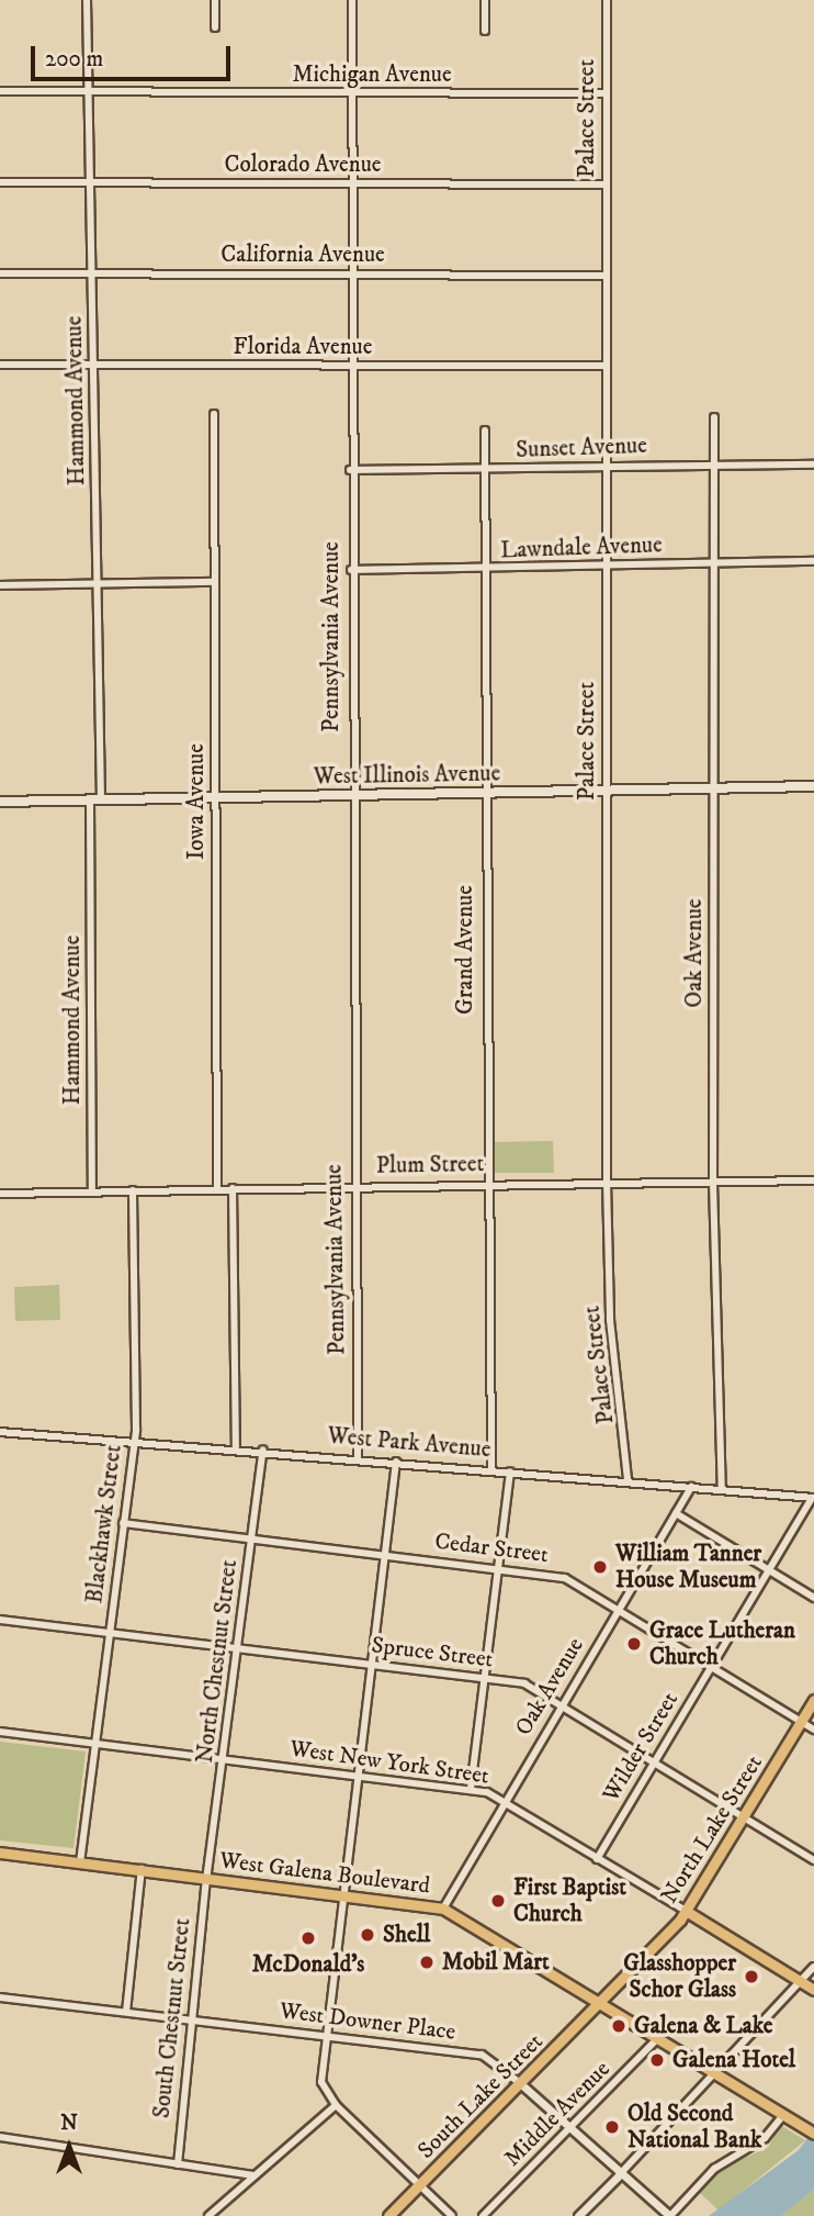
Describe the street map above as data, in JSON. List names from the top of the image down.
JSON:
{
  "streets": {
    "main road": [
      "West Illinois Avenue",
      "West New York Street",
      "North Lake Street",
      "West Galena Boulevard",
      "South Lake Street"
    ],
    "street": [
      "Michigan Avenue",
      "Palace Street",
      "Colorado Avenue",
      "California Avenue",
      "Florida Avenue",
      "Hammond Avenue",
      "Sunset Avenue",
      "Lawndale Avenue",
      "Pennsylvania Avenue",
      "Iowa Avenue",
      "Grand Avenue",
      "Oak Avenue",
      "Plum Street",
      "West Park Avenue",
      "Blackhawk Street",
      "Cedar Street",
      "Spruce Street",
      "North Chestnut Street",
      "Wilder Street",
      "South Chestnut Street",
      "West Downer Place",
      "Middle Avenue"
    ]
  },
  "crossings": [
    ["Michigan Avenue", "Palace Street"],
    ["Michigan Avenue", "Hammond Avenue"],
    ["Michigan Avenue", "Pennsylvania Avenue"],
    ["Palace Street", "Colorado Avenue"],
    ["Palace Street", "California Avenue"],
    ["Palace Street", "Florida Avenue"],
    ["Palace Street", "Sunset Avenue"],
    ["Palace Street", "Lawndale Avenue"],
    ["Palace Street", "West Illinois Avenue"],
    ["Palace Street", "Plum Street"],
    ["Palace Street", "West Park Avenue"],
    ["Colorado Avenue", "Hammond Avenue"],
    ["Colorado Avenue", "Pennsylvania Avenue"],
    ["California Avenue", "Hammond Avenue"],
    ["California Avenue", "Pennsylvania Avenue"],
    ["Florida Avenue", "Hammond Avenue"],
    ["Florida Avenue", "Pennsylvania Avenue"],
    ["Hammond Avenue", "West Illinois Avenue"],
    ["Hammond Avenue", "Plum Street"],
    ["Sunset Avenue", "Pennsylvania Avenue"],
    ["Sunset Avenue", "Grand Avenue"],
    ["Sunset Avenue", "Oak Avenue"],
    ["Lawndale Avenue", "Pennsylvania Avenue"],
    ["Lawndale Avenue", "Grand Avenue"],
    ["Lawndale Avenue", "Oak Avenue"],
    ["Pennsylvania Avenue", "West Illinois Avenue"],
    ["Pennsylvania Avenue", "Plum Street"],
    ["Pennsylvania Avenue", "West Park Avenue"],
    ["West Illinois Avenue", "Iowa Avenue"],
    ["West Illinois Avenue", "Grand Avenue"],
    ["West Illinois Avenue", "Oak Avenue"],
    ["Iowa Avenue", "Plum Street"],
    ["Grand Avenue", "Plum Street"],
    ["Grand Avenue", "West Park Avenue"],
    ["Oak Avenue", "Plum Street"],
    ["Oak Avenue", "West Park Avenue"],
    ["Oak Avenue", "Cedar Street"],
    ["Oak Avenue", "Spruce Street"],
    ["Oak Avenue", "West New York Street"],
    ["Oak Avenue", "West Galena Boulevard"],
    ["Plum Street", "Blackhawk Street"],
    ["West Park Avenue", "Blackhawk Street"],
    ["West Park Avenue", "North Chestnut Street"],
    ["West Park Avenue", "Wilder Street"],
    ["Blackhawk Street", "Cedar Street"],
    ["Blackhawk Street", "Spruce Street"],
    ["Blackhawk Street", "West New York Street"],
    ["Blackhawk Street", "West Galena Boulevard"],
    ["Cedar Street", "North Chestnut Street"],
    ["Cedar Street", "Wilder Street"],
    ["Cedar Street", "North Lake Street"],
    ["Spruce Street", "North Chestnut Street"],
    ["Spruce Street", "Wilder Street"],
    ["Spruce Street", "North Lake Street"],
    ["North Chestnut Street", "West New York Street"],
    ["North Chestnut Street", "West Galena Boulevard"],
    ["North Chestnut Street", "South Chestnut Street"],
    ["Wilder Street", "West New York Street"],
    ["West New York Street", "North Lake Street"],
    ["North Lake Street", "West Galena Boulevard"],
    ["North Lake Street", "South Lake Street"],
    ["West Galena Boulevard", "South Chestnut Street"],
    ["West Galena Boulevard", "South Lake Street"],
    ["West Galena Boulevard", "Middle Avenue"],
    ["South Chestnut Street", "West Downer Place"],
    ["West Downer Place", "South Lake Street"],
    ["West Downer Place", "Middle Avenue"]
  ],
  "places": [
    "William Tanner House Museum",
    "Grace Lutheran Church",
    "First Baptist Church",
    "Shell",
    "McDonald's",
    "Mobil Mart",
    "Glasshopper Schor Glass",
    "Galena & Lake",
    "Galena Hotel",
    "Old Second National Bank"
  ],
  "scale_bar": "200 m",
  "north": "top"
}
